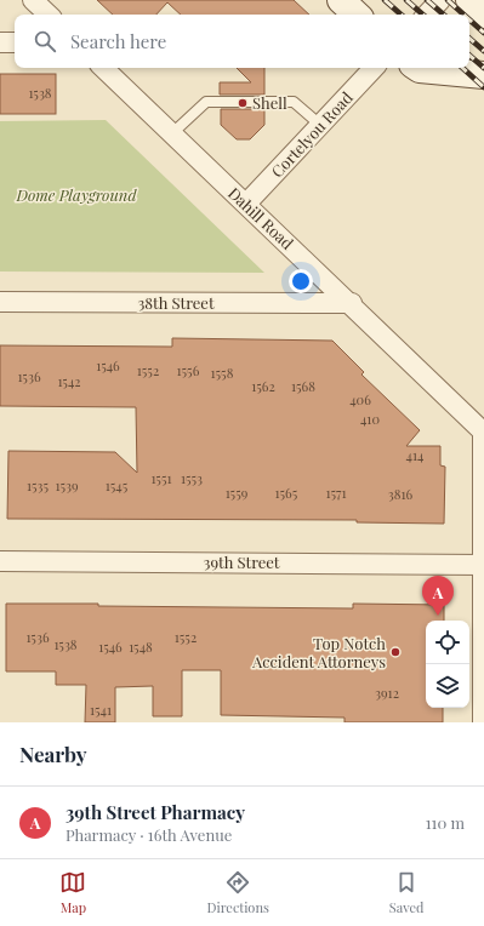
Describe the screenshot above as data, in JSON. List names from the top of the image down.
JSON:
{
  "streets": {
    "street": [
      "Cortelyou Road",
      "Dahill Road",
      "38th Street",
      "39th Street"
    ]
  },
  "crossings": [
    ["Cortelyou Road", "Dahill Road"],
    ["Dahill Road", "38th Street"]
  ],
  "parks": ["Dome Playground"],
  "places": ["Shell", "Top Notch Accident Attorneys"],
  "house_numbers": [
    "1538",
    "1546",
    "1552",
    "1556",
    "1558",
    "1536",
    "1542",
    "1562",
    "1568",
    "406",
    "410",
    "414",
    "1551",
    "1553",
    "1535",
    "1539",
    "1545",
    "1559",
    "1565",
    "1571",
    "3816",
    "1536",
    "1552",
    "1538",
    "1546",
    "1548",
    "3912",
    "1541"
  ],
  "page": {
    "search": "Search here",
    "pins": "A",
    "heading": "Nearby",
    "list": [
      {
        "mark": "A",
        "name": "39th Street Pharmacy",
        "note": "Pharmacy · 16th Avenue",
        "value": "110 m"
      }
    ],
    "nav": ["Map", "Directions", "Saved"]
  }
}
